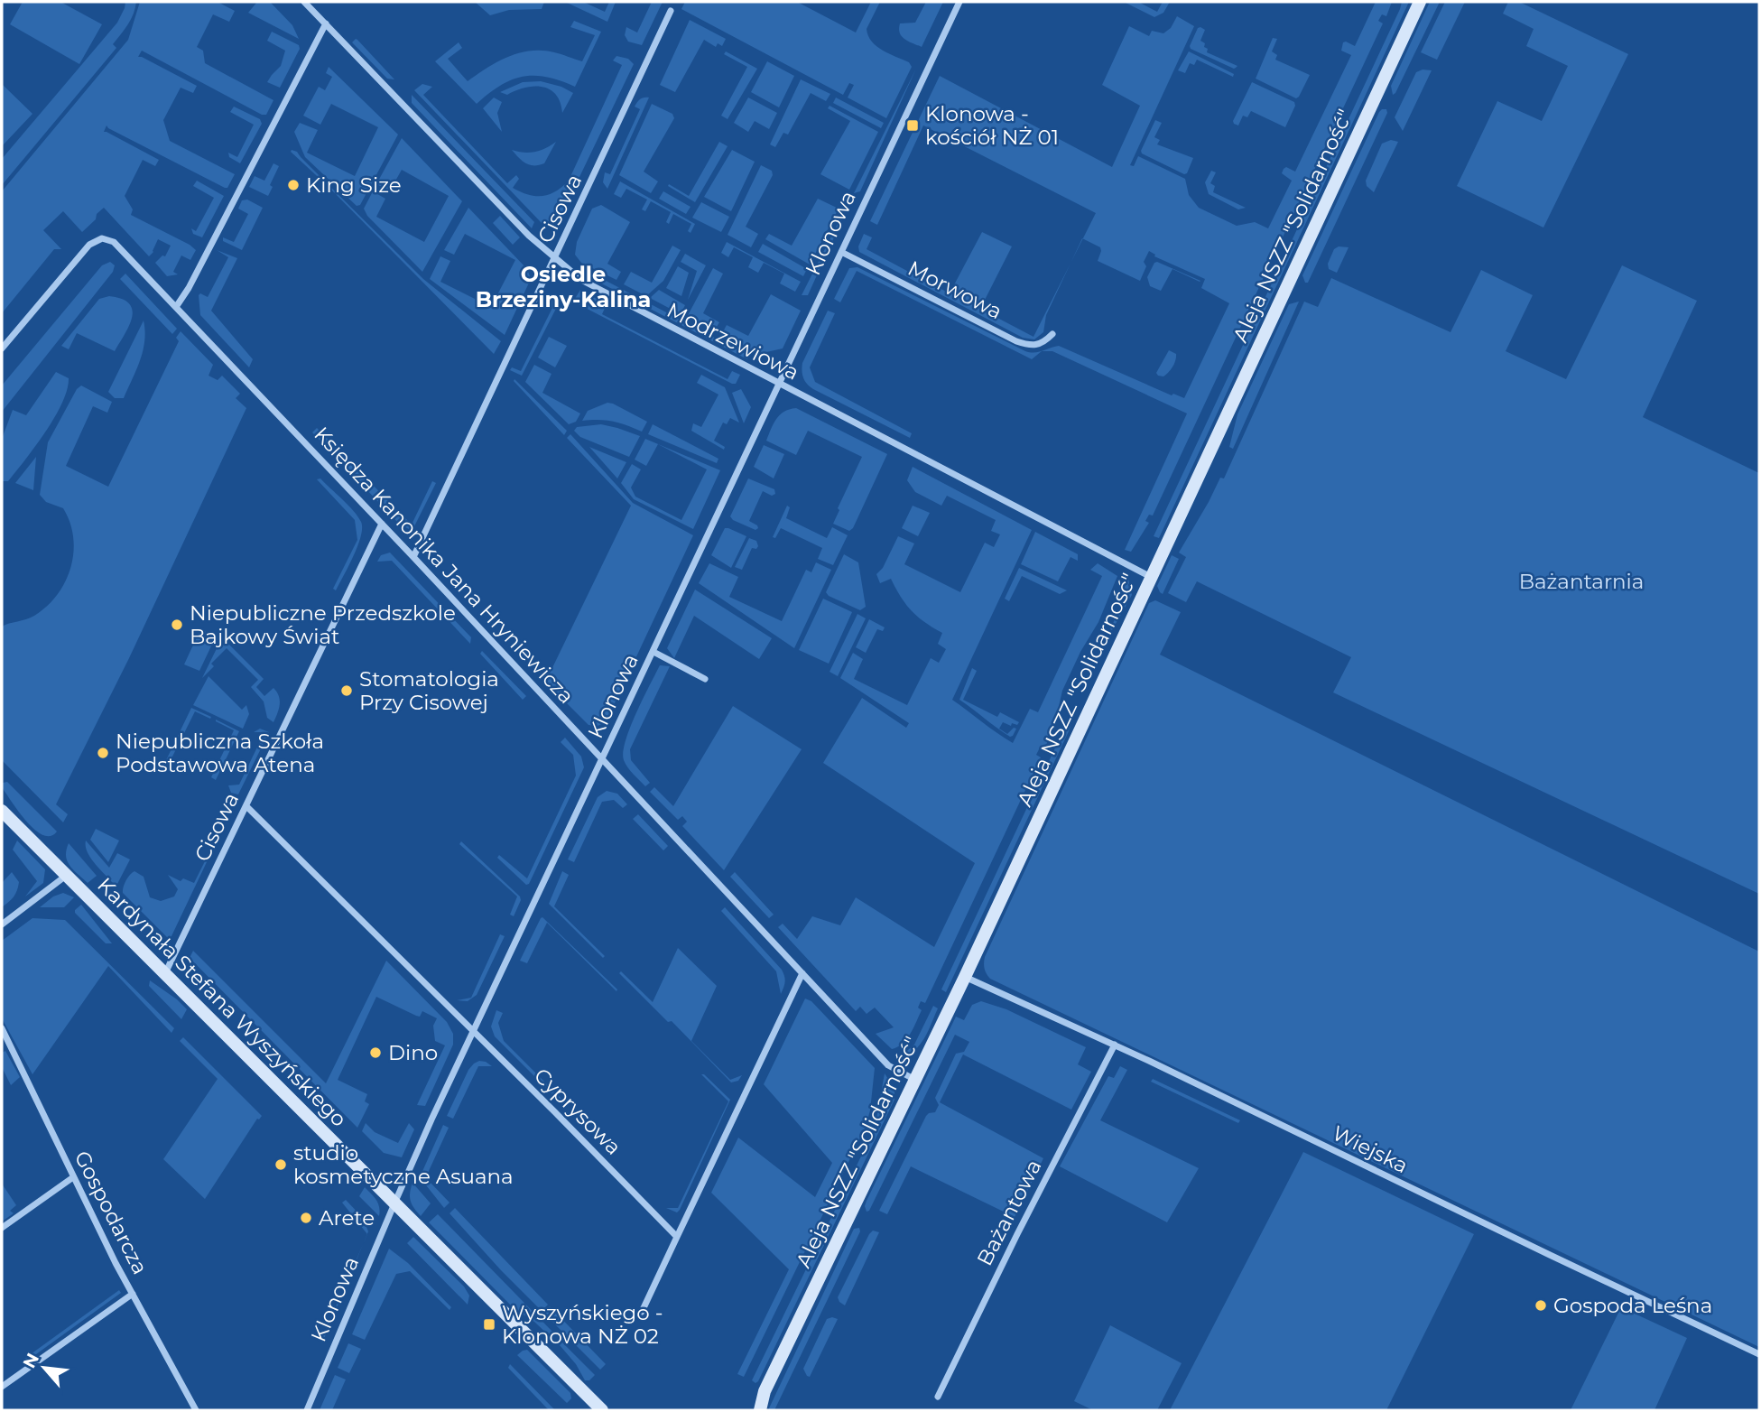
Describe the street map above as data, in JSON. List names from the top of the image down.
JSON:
{
  "streets": {
    "street": [
      "Cisowa",
      "Aleja NSZZ \"Solidarność\"",
      "Klonowa",
      "Morwowa",
      "Modrzewiowa",
      "Księdza Kanonika Jana Hryniewicza",
      "Kardynała Stefana Wyszyńskiego",
      "Cyprysowa",
      "Wiejska",
      "Gospodarcza",
      "Bażantowa"
    ]
  },
  "crossings": [
    ["Cisowa", "Modrzewiowa"],
    ["Cisowa", "Księdza Kanonika Jana Hryniewicza"],
    ["Cisowa", "Kardynała Stefana Wyszyńskiego"],
    ["Cisowa", "Cyprysowa"],
    ["Aleja NSZZ \"Solidarność\"", "Modrzewiowa"],
    ["Aleja NSZZ \"Solidarność\"", "Księdza Kanonika Jana Hryniewicza"],
    ["Aleja NSZZ \"Solidarność\"", "Wiejska"],
    ["Klonowa", "Morwowa"],
    ["Klonowa", "Modrzewiowa"],
    ["Klonowa", "Księdza Kanonika Jana Hryniewicza"],
    ["Klonowa", "Kardynała Stefana Wyszyńskiego"],
    ["Klonowa", "Cyprysowa"],
    ["Wiejska", "Bażantowa"]
  ],
  "districts": ["Osiedle Brzeziny-Kalina"],
  "parks": ["Bażantarnia"],
  "places": {
    "transit": ["Klonowa - kościół NŻ 01", "Wyszyńskiego - Klonowa NŻ 02"],
    "other": [
      "King Size",
      "Niepubliczne Przedszkole Bajkowy Świat",
      "Stomatologia Przy Cisowej",
      "Niepubliczna Szkoła Podstawowa Atena",
      "Dino",
      "studio kosmetyczne Asuana",
      "Arete",
      "Gospoda Leśna"
    ]
  },
  "north": "top left"
}
